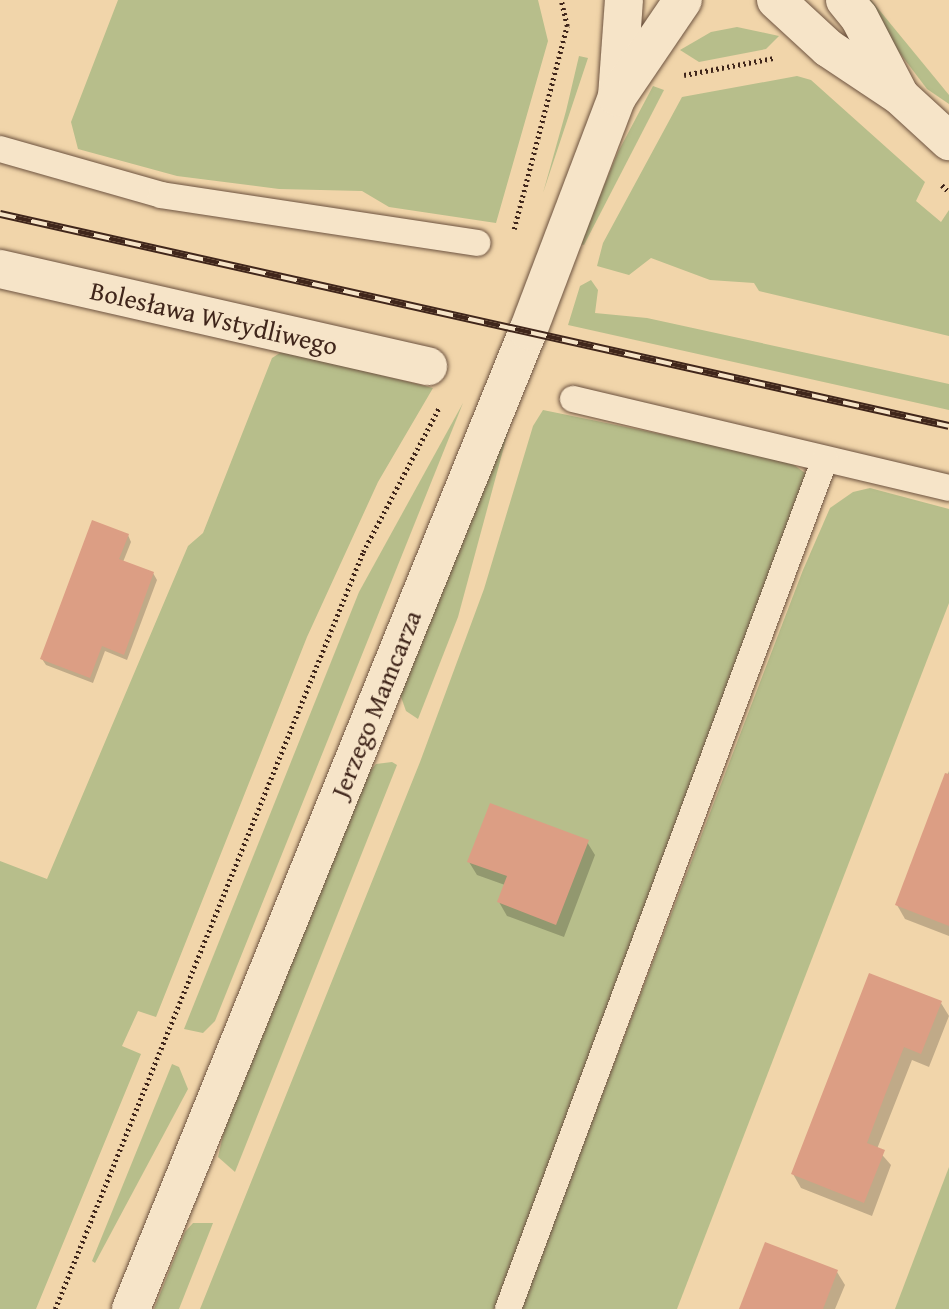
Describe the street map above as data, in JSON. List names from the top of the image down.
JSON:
{
  "streets": {
    "street": ["Bolesława Wstydliwego", "Jerzego Mamcarza"]
  }
}
